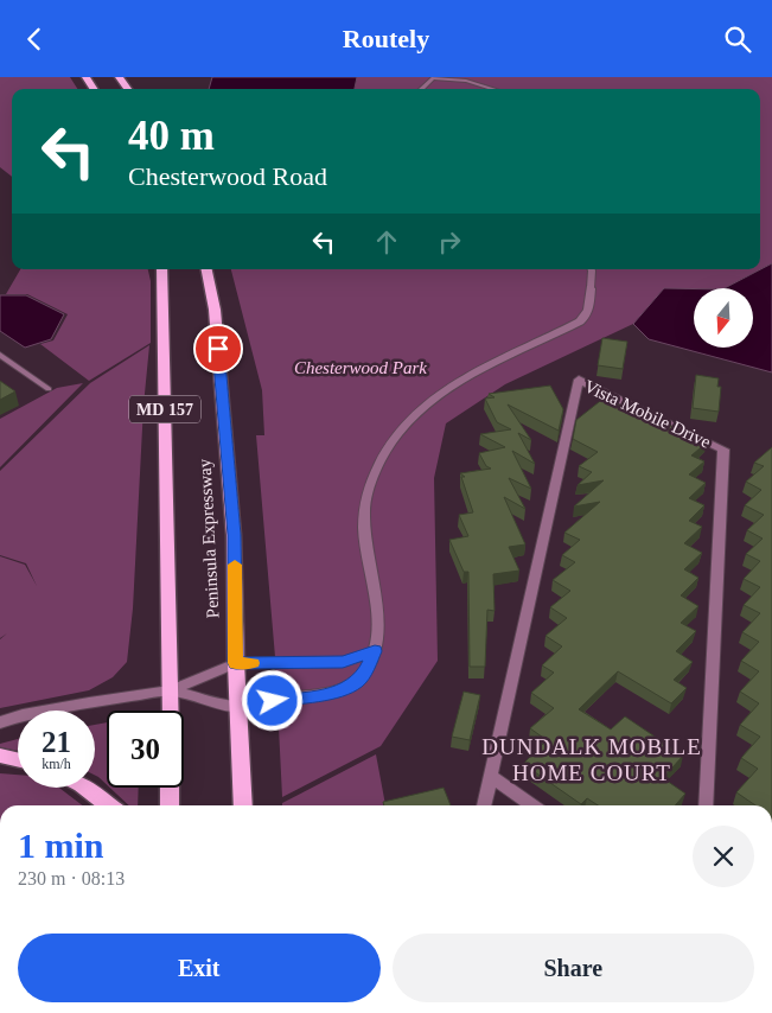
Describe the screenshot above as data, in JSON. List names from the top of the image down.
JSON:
{
  "streets": {
    "main road": ["MD 157", "Peninsula Expressway"],
    "street": ["Vista Mobile Drive"]
  },
  "districts": ["DUNDALK MOBILE HOME COURT"],
  "parks": ["Chesterwood Park"],
  "north": "bottom",
  "page": {
    "header": "Routely",
    "turn": ["40 m", "Chesterwood Road"],
    "speed": "21 km/h",
    "limit": "30",
    "heading": ["1 min", "230 m · 08:13"],
    "buttons": ["Exit", "Share"]
  }
}
